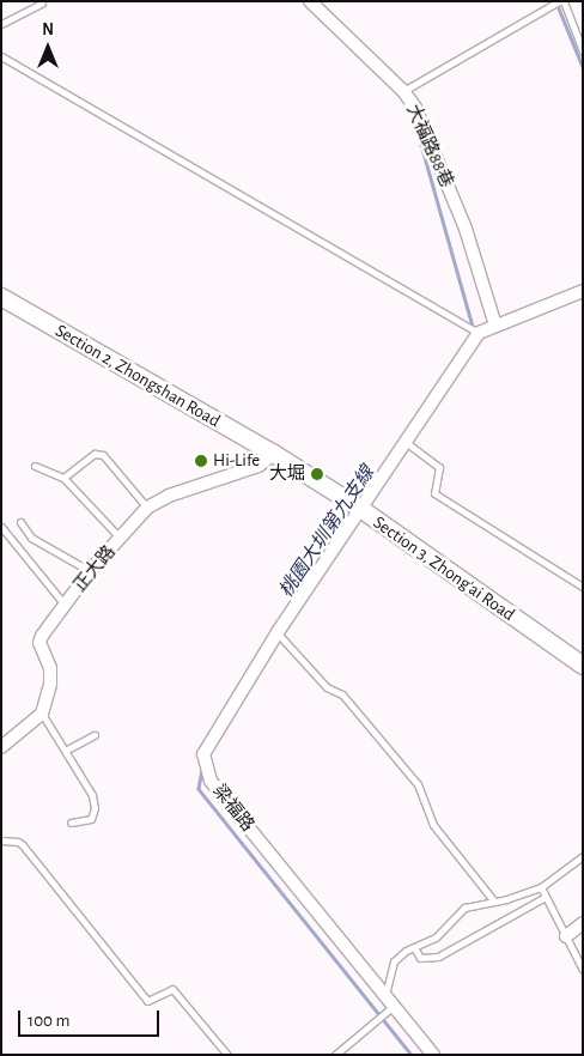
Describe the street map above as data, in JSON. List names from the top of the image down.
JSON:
{
  "streets": {
    "main road": ["Section 2, Zhongshan Road", "Section 3, Zhong'ai Road"],
    "street": ["大福路88巷", "正大路", "梁福路"]
  },
  "crossings": [
    ["Section 2, Zhongshan Road", "正大路"],
    ["Section 2, Zhongshan Road", "Section 3, Zhong'ai Road"],
    ["正大路", "Section 3, Zhong'ai Road"],
    ["Section 3, Zhong'ai Road", "梁福路"]
  ],
  "water": ["桃園大圳第九支線"],
  "places": ["Hi-Life", "大堀"],
  "scale_bar": "100 m",
  "north": "top"
}
